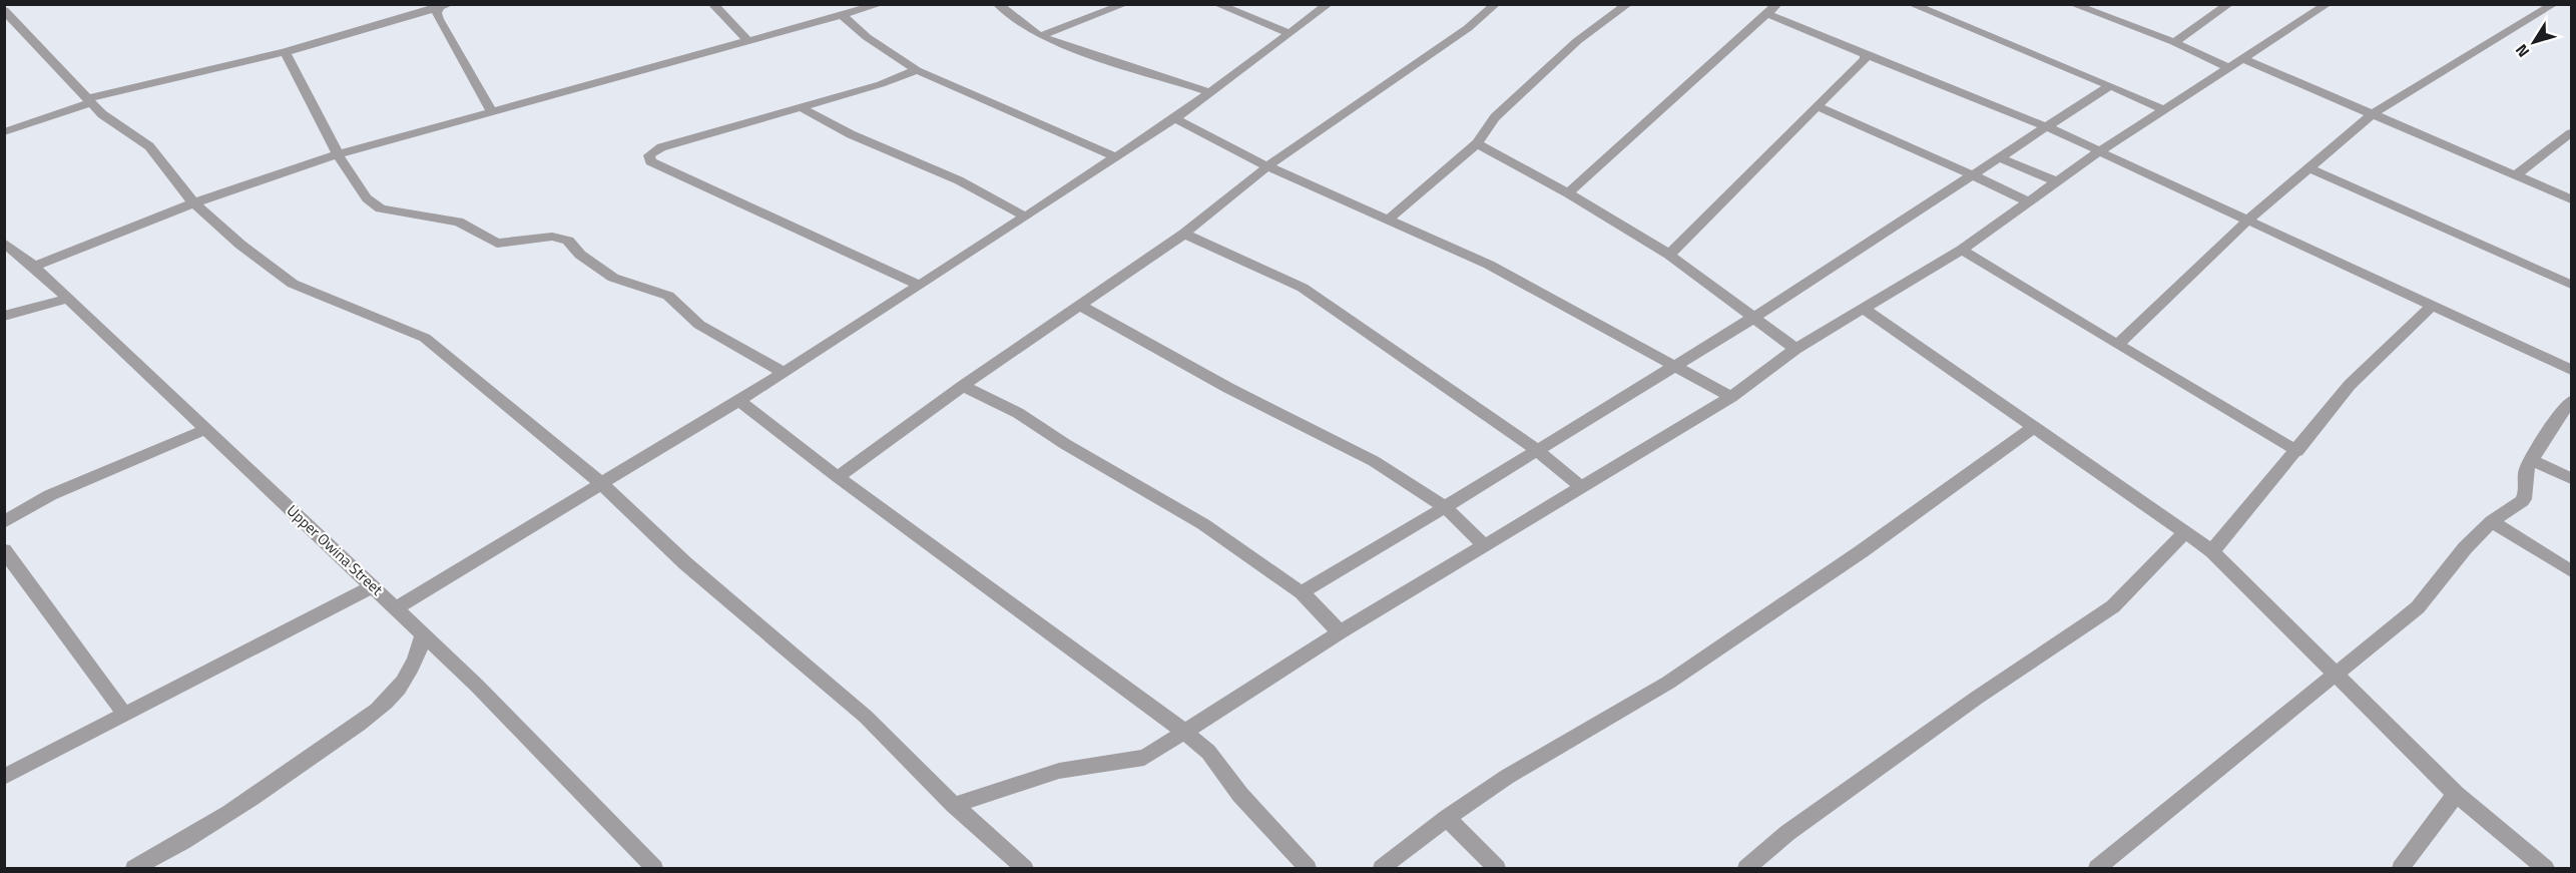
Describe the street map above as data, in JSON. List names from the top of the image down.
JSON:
{
  "streets": {
    "street": ["Upper Owina Street"]
  },
  "north": "bottom left"
}
